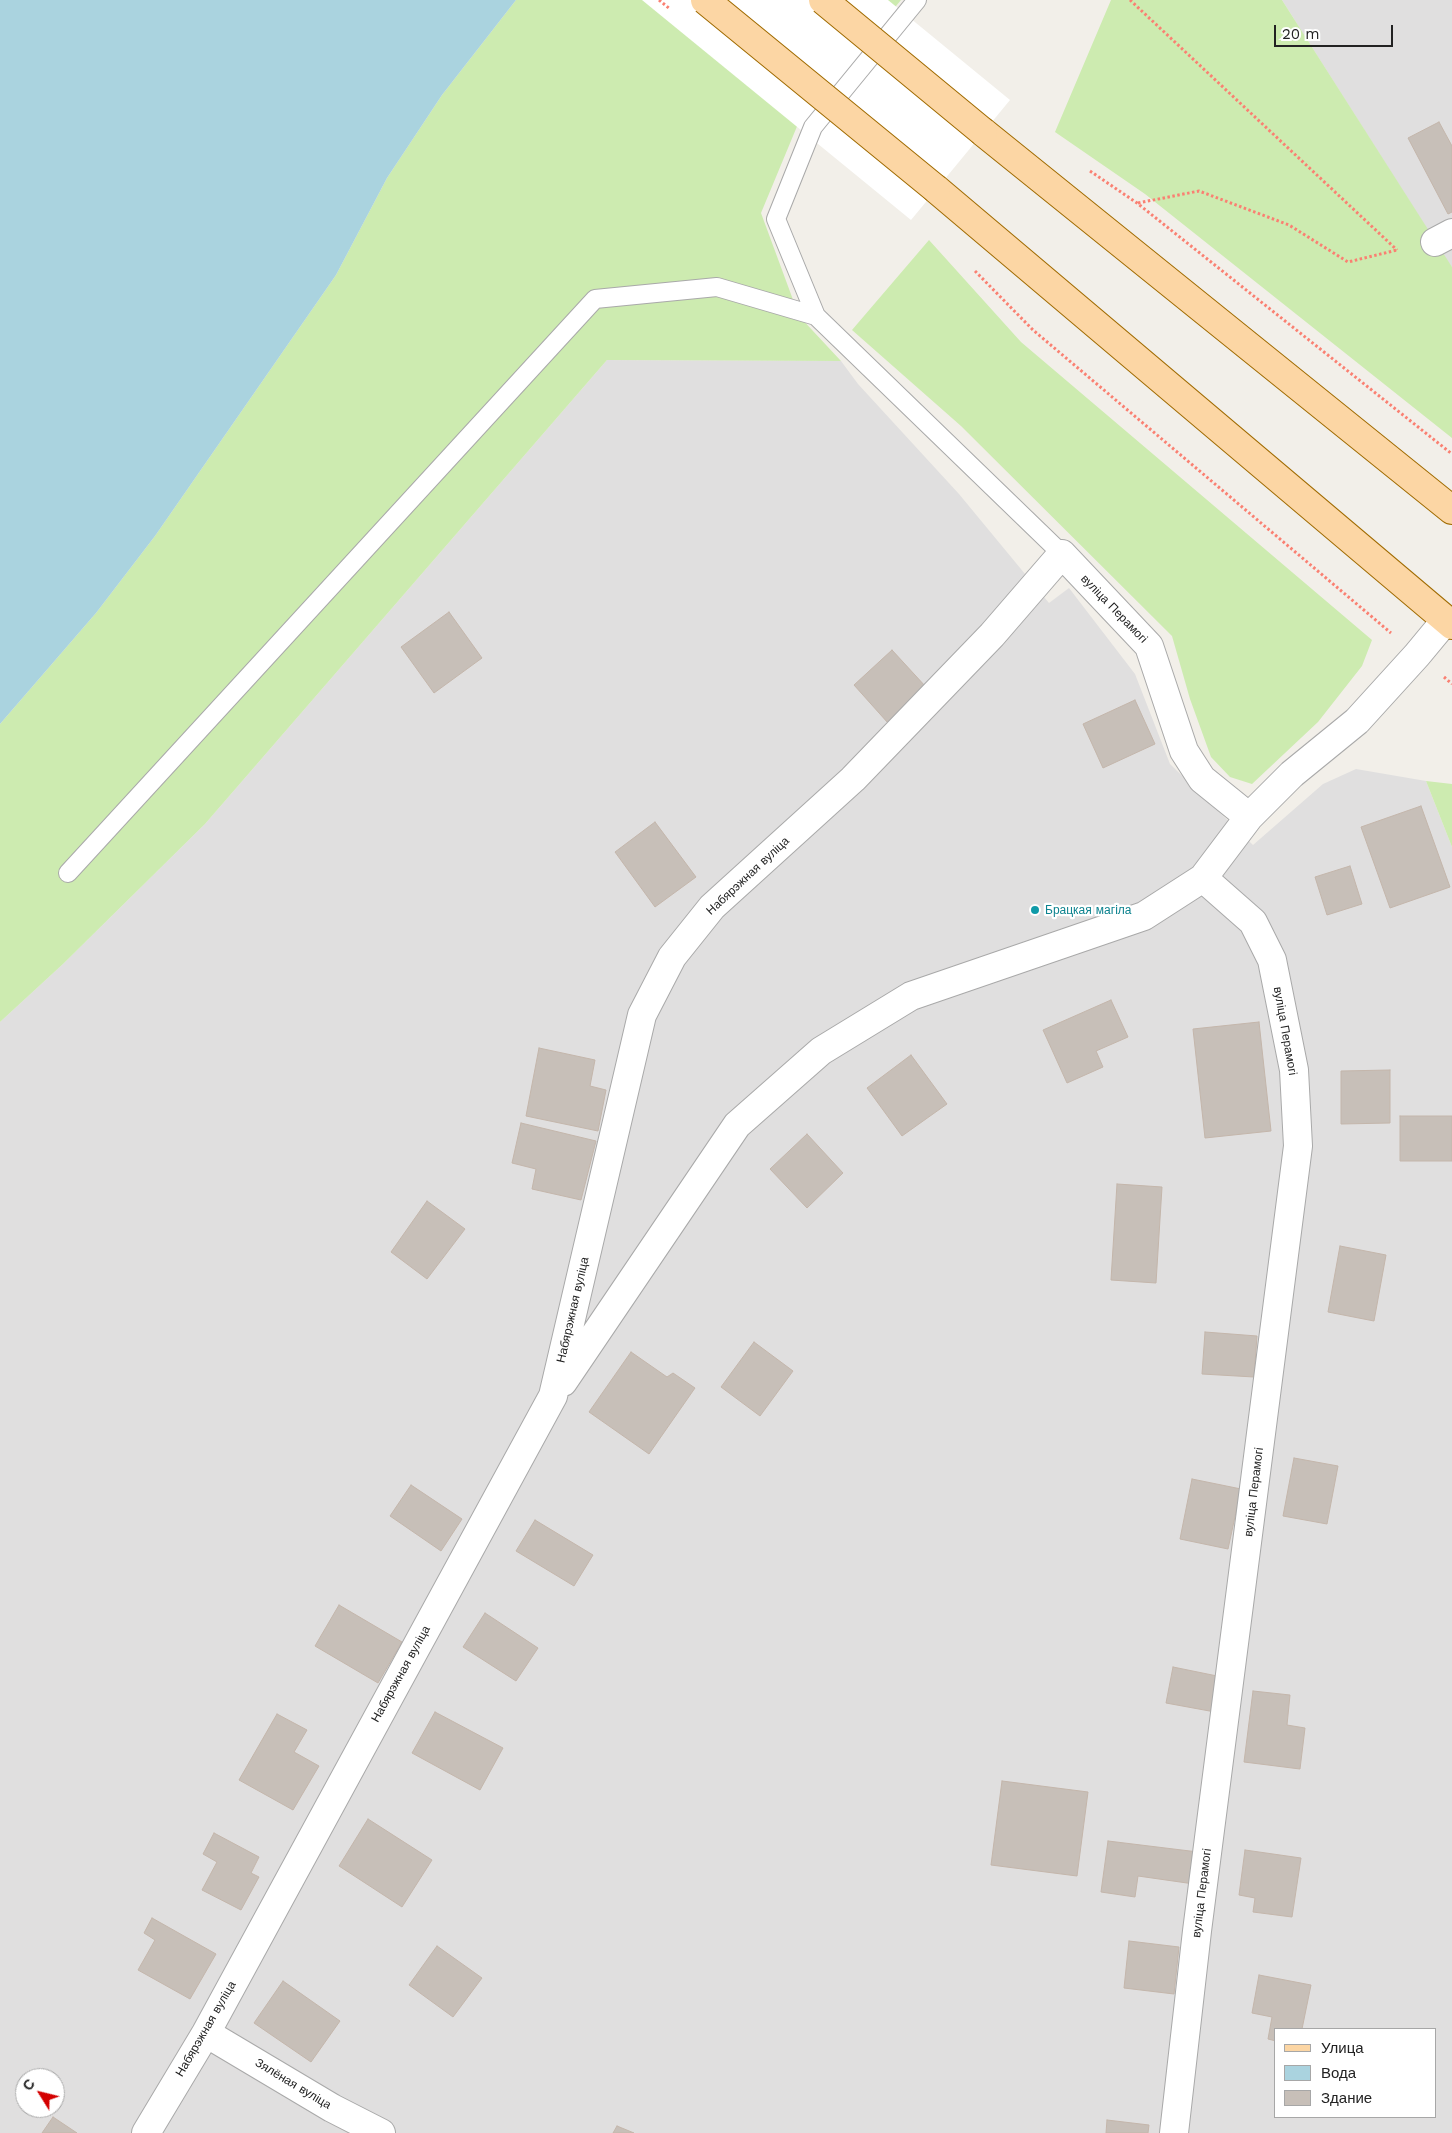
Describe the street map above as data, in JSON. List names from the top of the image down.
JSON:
{
  "streets": {
    "street": ["вуліца Перамогі", "Набярэжная вуліца", "Зялёная вуліца"]
  },
  "crossings": [
    ["вуліца Перамогі", "Набярэжная вуліца"],
    ["Набярэжная вуліца", "Зялёная вуліца"]
  ],
  "places": ["Брацкая магіла"],
  "legend": ["Улица", "Вода", "Здание"],
  "scale_bar": "20 m",
  "north": "top left"
}
